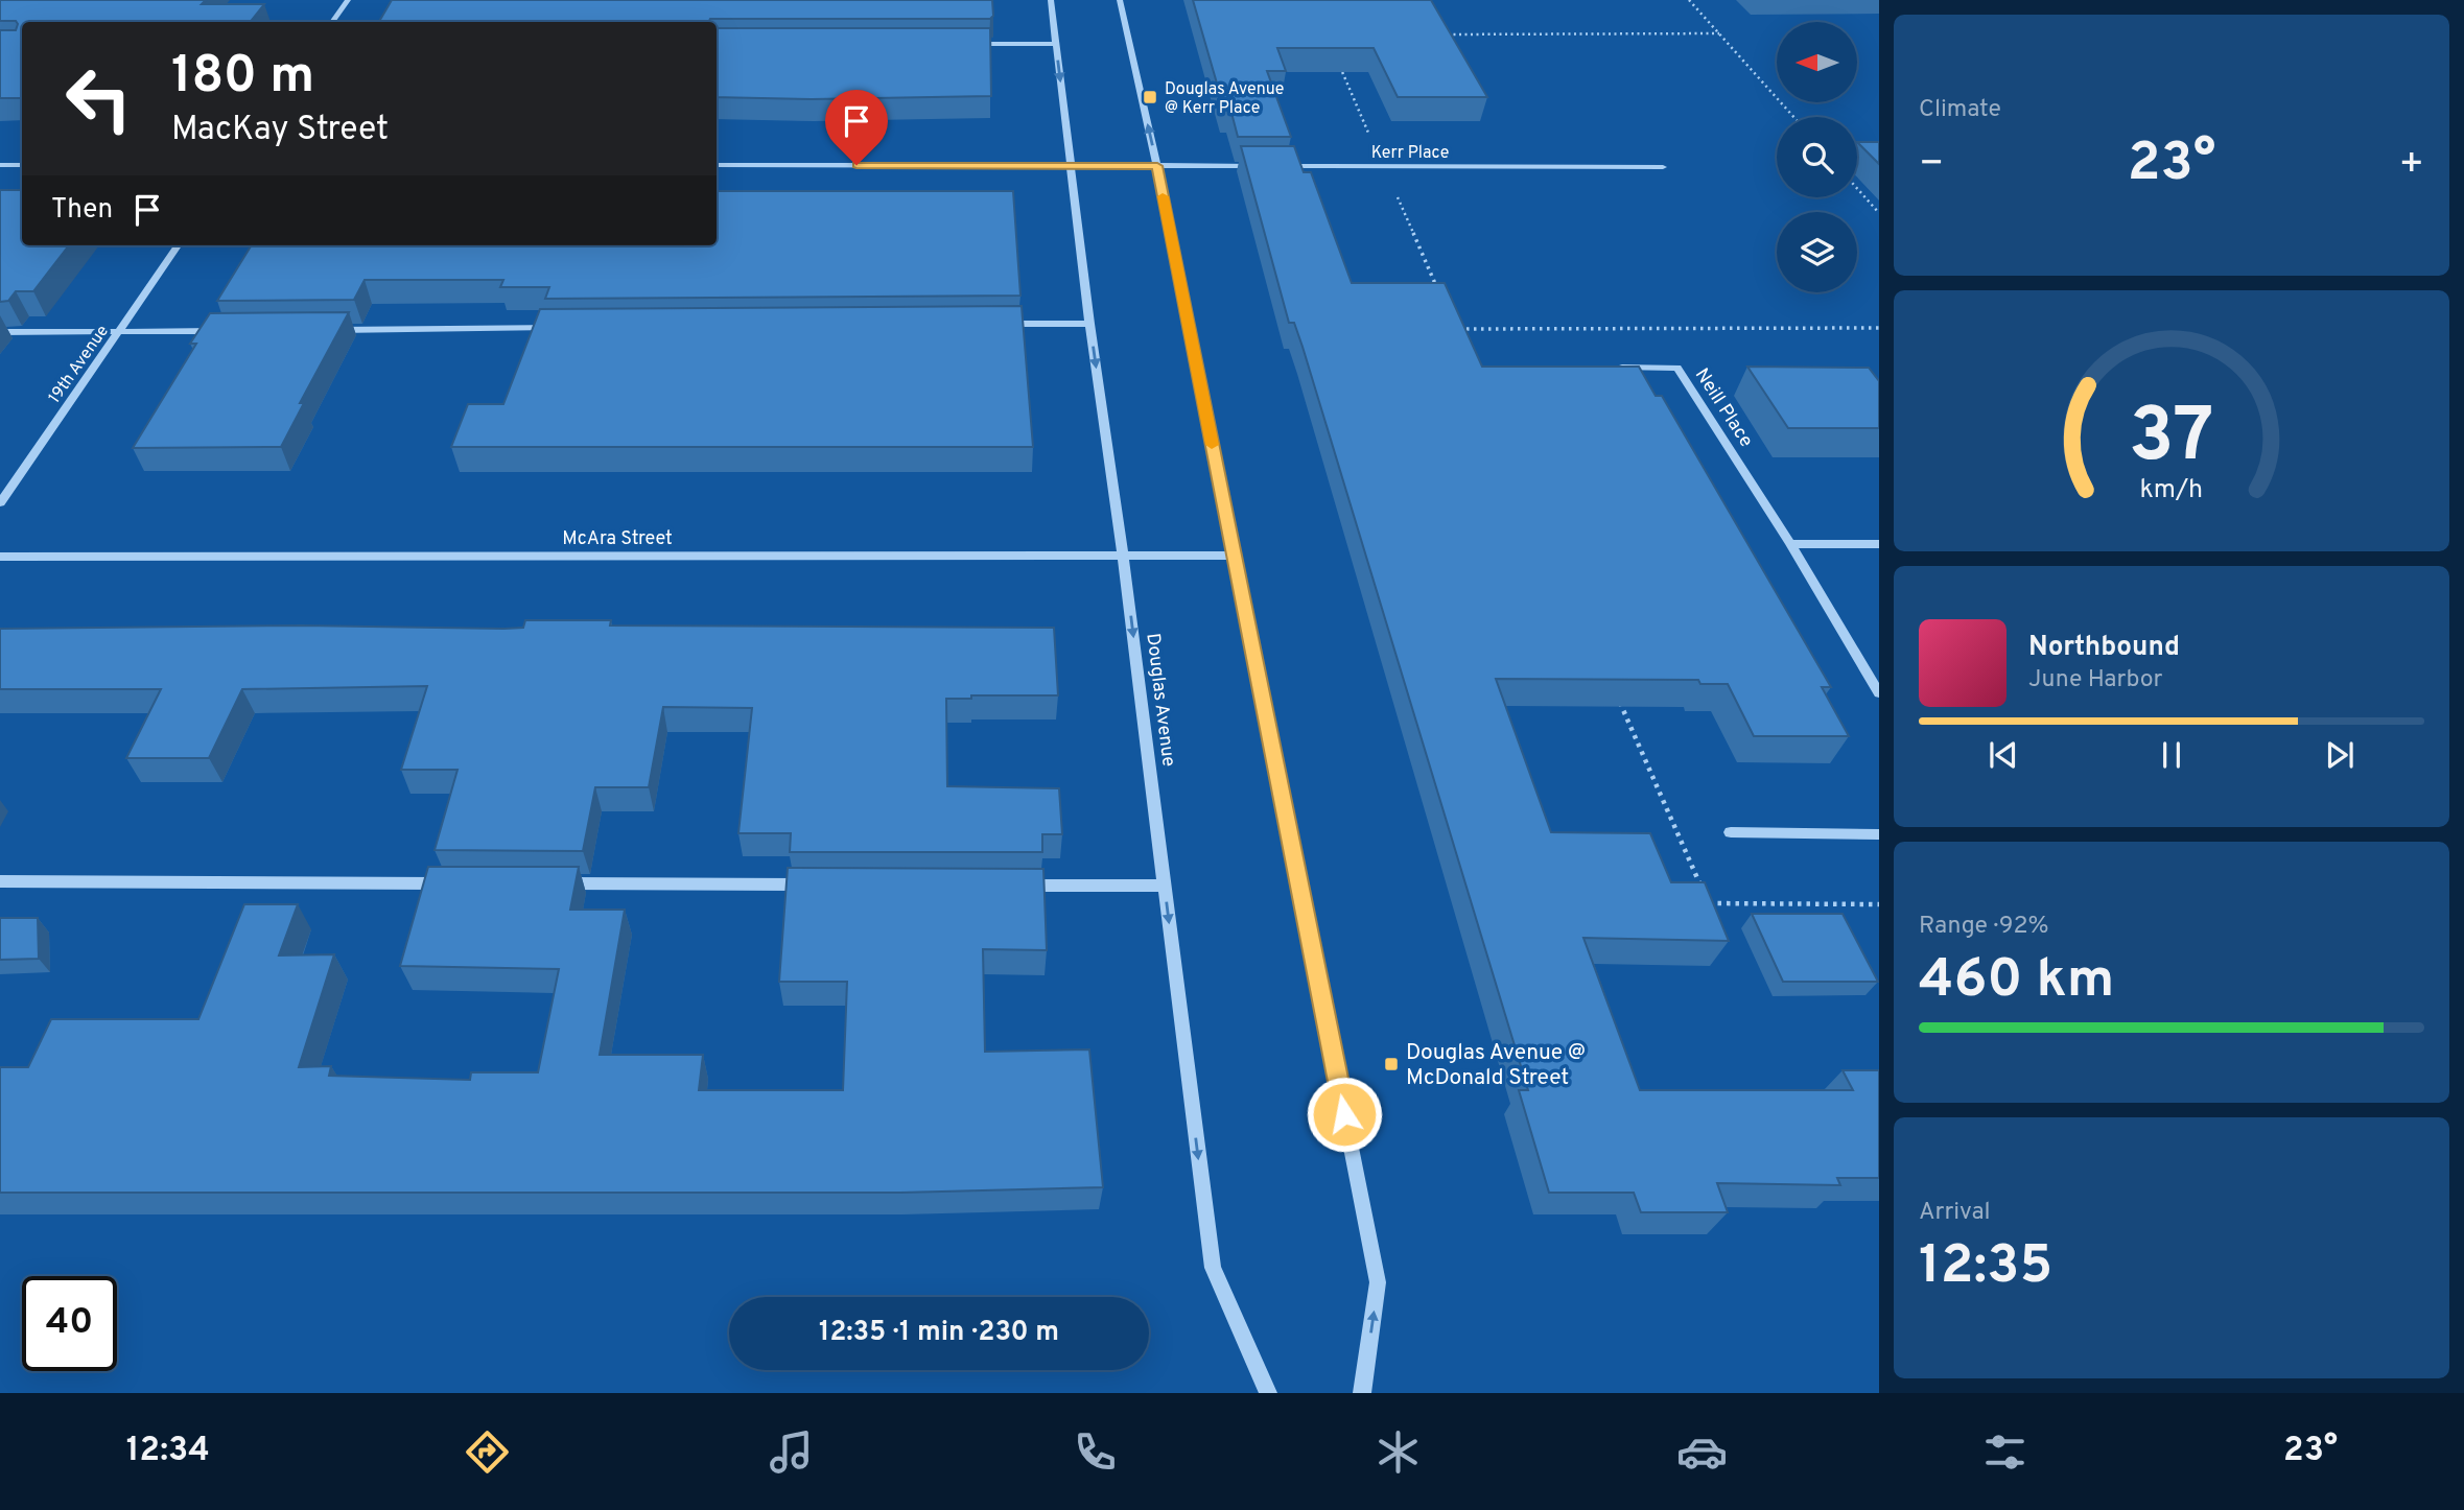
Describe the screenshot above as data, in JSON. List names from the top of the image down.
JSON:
{
  "streets": {
    "street": [
      "Kerr Place",
      "19th Avenue",
      "Neill Place",
      "McAra Street",
      "Douglas Avenue"
    ]
  },
  "crossings": [
    ["Kerr Place", "Douglas Avenue"],
    ["McAra Street", "Douglas Avenue"]
  ],
  "places": {
    "transit": ["Douglas Avenue @ Kerr Place", "Douglas Avenue @ McDonald Street"]
  },
  "north": "left",
  "page": {
    "tile": [
      "Climate",
      ["Range · 92%", "460 km"],
      ["Arrival", "12:35"]
    ],
    "turn": ["180 m", "MacKay Street"],
    "heat": ["−", "23°", "+"],
    "then": "Then",
    "song": ["Northbound", "June Harbor"],
    "limit": "40",
    "trip": "12:35 · 1 min · 230 m",
    "tabs": ["12:34", "23°"],
    "gauge": ["37", "km/h"]
  }
}
